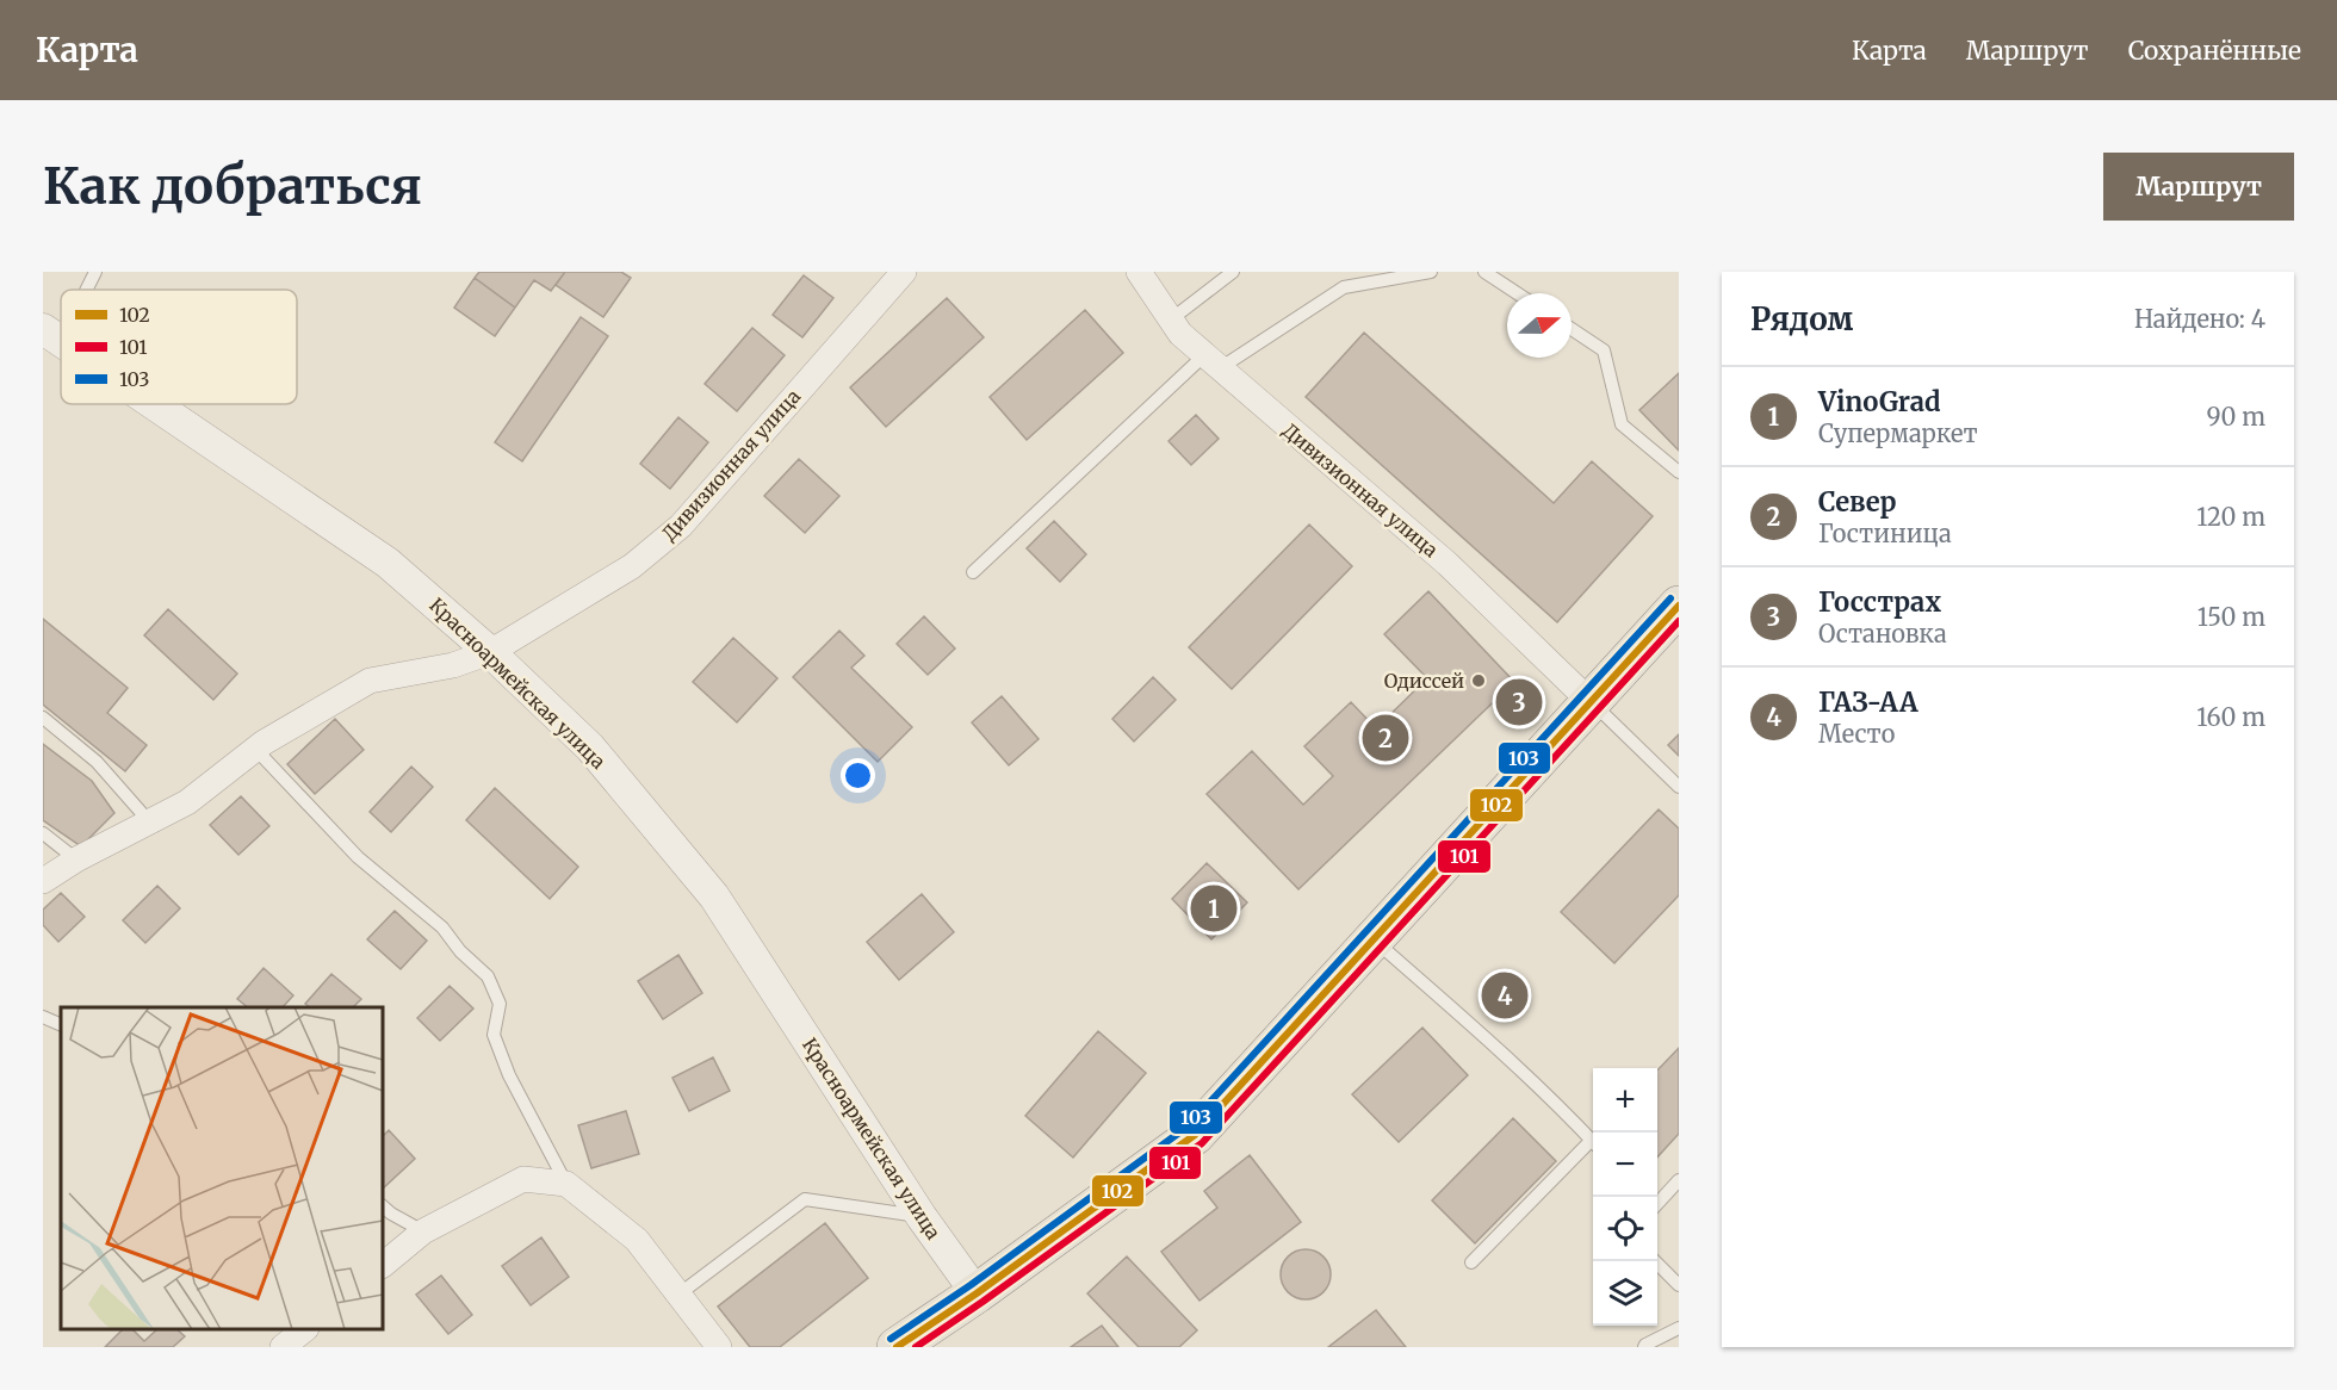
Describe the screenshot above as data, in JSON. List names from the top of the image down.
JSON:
{
  "streets": {
    "street": ["Дивизионная улица", "Красноармейская улица"]
  },
  "crossings": [
    ["Дивизионная улица", "Красноармейская улица"]
  ],
  "places": ["Одиссей"],
  "lines": ["transit line 103", "transit line 102", "transit line 101"],
  "legend": ["102", "101", "103"],
  "north": "right",
  "page": {
    "header": "Карта",
    "nav": ["Карта", "Маршрут", "Сохранённые"],
    "buttons": "Маршрут",
    "title": "Как добраться",
    "heading": ["Рядом", "Найдено: 4"],
    "list": [
      {
        "mark": "1",
        "name": "VinoGrad",
        "note": "Супермаркет",
        "value": "90 m"
      },
      {
        "mark": "2",
        "name": "Север",
        "note": "Гостиница",
        "value": "120 m"
      },
      {
        "mark": "3",
        "name": "Госстрах",
        "note": "Остановка",
        "value": "150 m"
      },
      {
        "mark": "4",
        "name": "ГАЗ-АА",
        "note": "Место",
        "value": "160 m"
      }
    ],
    "pins": [
      "3",
      "2",
      "1",
      "4"
    ],
    "map_buttons": ["+", "−"]
  }
}
